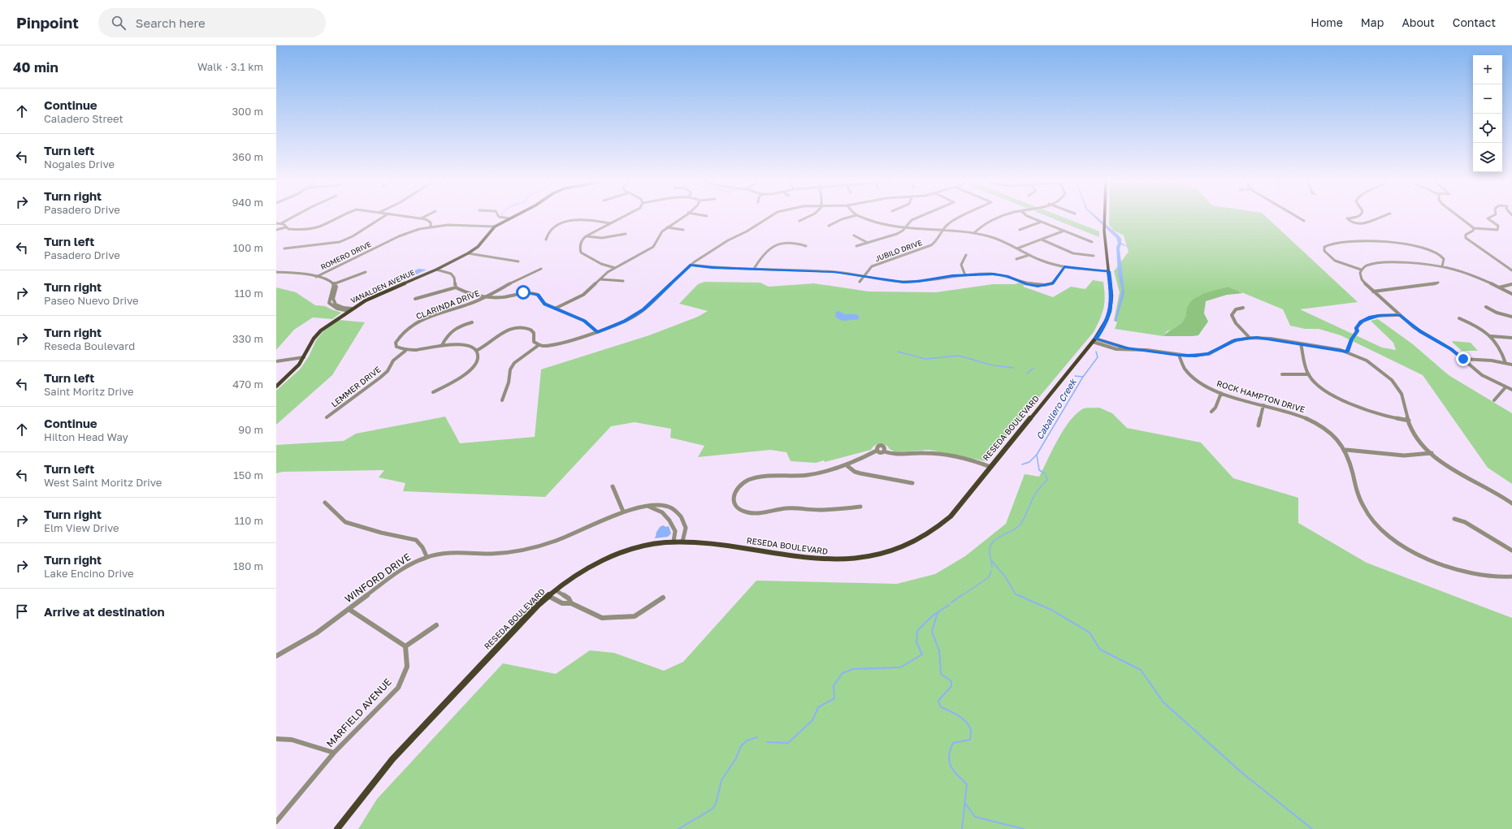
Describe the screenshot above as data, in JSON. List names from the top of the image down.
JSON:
{
  "streets": {
    "main road": ["VANALDEN AVENUE", "RESEDA BOULEVARD"],
    "street": [
      "JUBILO DRIVE",
      "ROMERO DRIVE",
      "CLARINDA DRIVE",
      "LEMMER DRIVE",
      "ROCK HAMPTON DRIVE",
      "WINFORD DRIVE",
      "MARFIELD AVENUE"
    ]
  },
  "crossings": [
    ["ROMERO DRIVE", "VANALDEN AVENUE"],
    ["CLARINDA DRIVE", "LEMMER DRIVE"],
    ["RESEDA BOULEVARD", "WINFORD DRIVE"]
  ],
  "water": ["Caballero Creek"],
  "page": {
    "header": "Pinpoint",
    "search": "Search here",
    "nav": [
      "Home",
      "Map",
      "About",
      "Contact"
    ],
    "heading": ["40 min", "Walk · 3.1 km"],
    "map_buttons": ["+", "−"],
    "list": [
      ["Continue", "Caladero Street", "300 m"],
      ["Turn left", "Nogales Drive", "360 m"],
      ["Turn right", "Pasadero Drive", "940 m"],
      ["Turn left", "Pasadero Drive", "100 m"],
      ["Turn right", "Paseo Nuevo Drive", "110 m"],
      ["Turn right", "Reseda Boulevard", "330 m"],
      ["Turn left", "Saint Moritz Drive", "470 m"],
      ["Continue", "Hilton Head Way", "90 m"],
      ["Turn left", "West Saint Moritz Drive", "150 m"],
      ["Turn right", "Elm View Drive", "110 m"],
      ["Turn right", "Lake Encino Drive", "180 m"],
      "Arrive at destination"
    ]
  }
}
